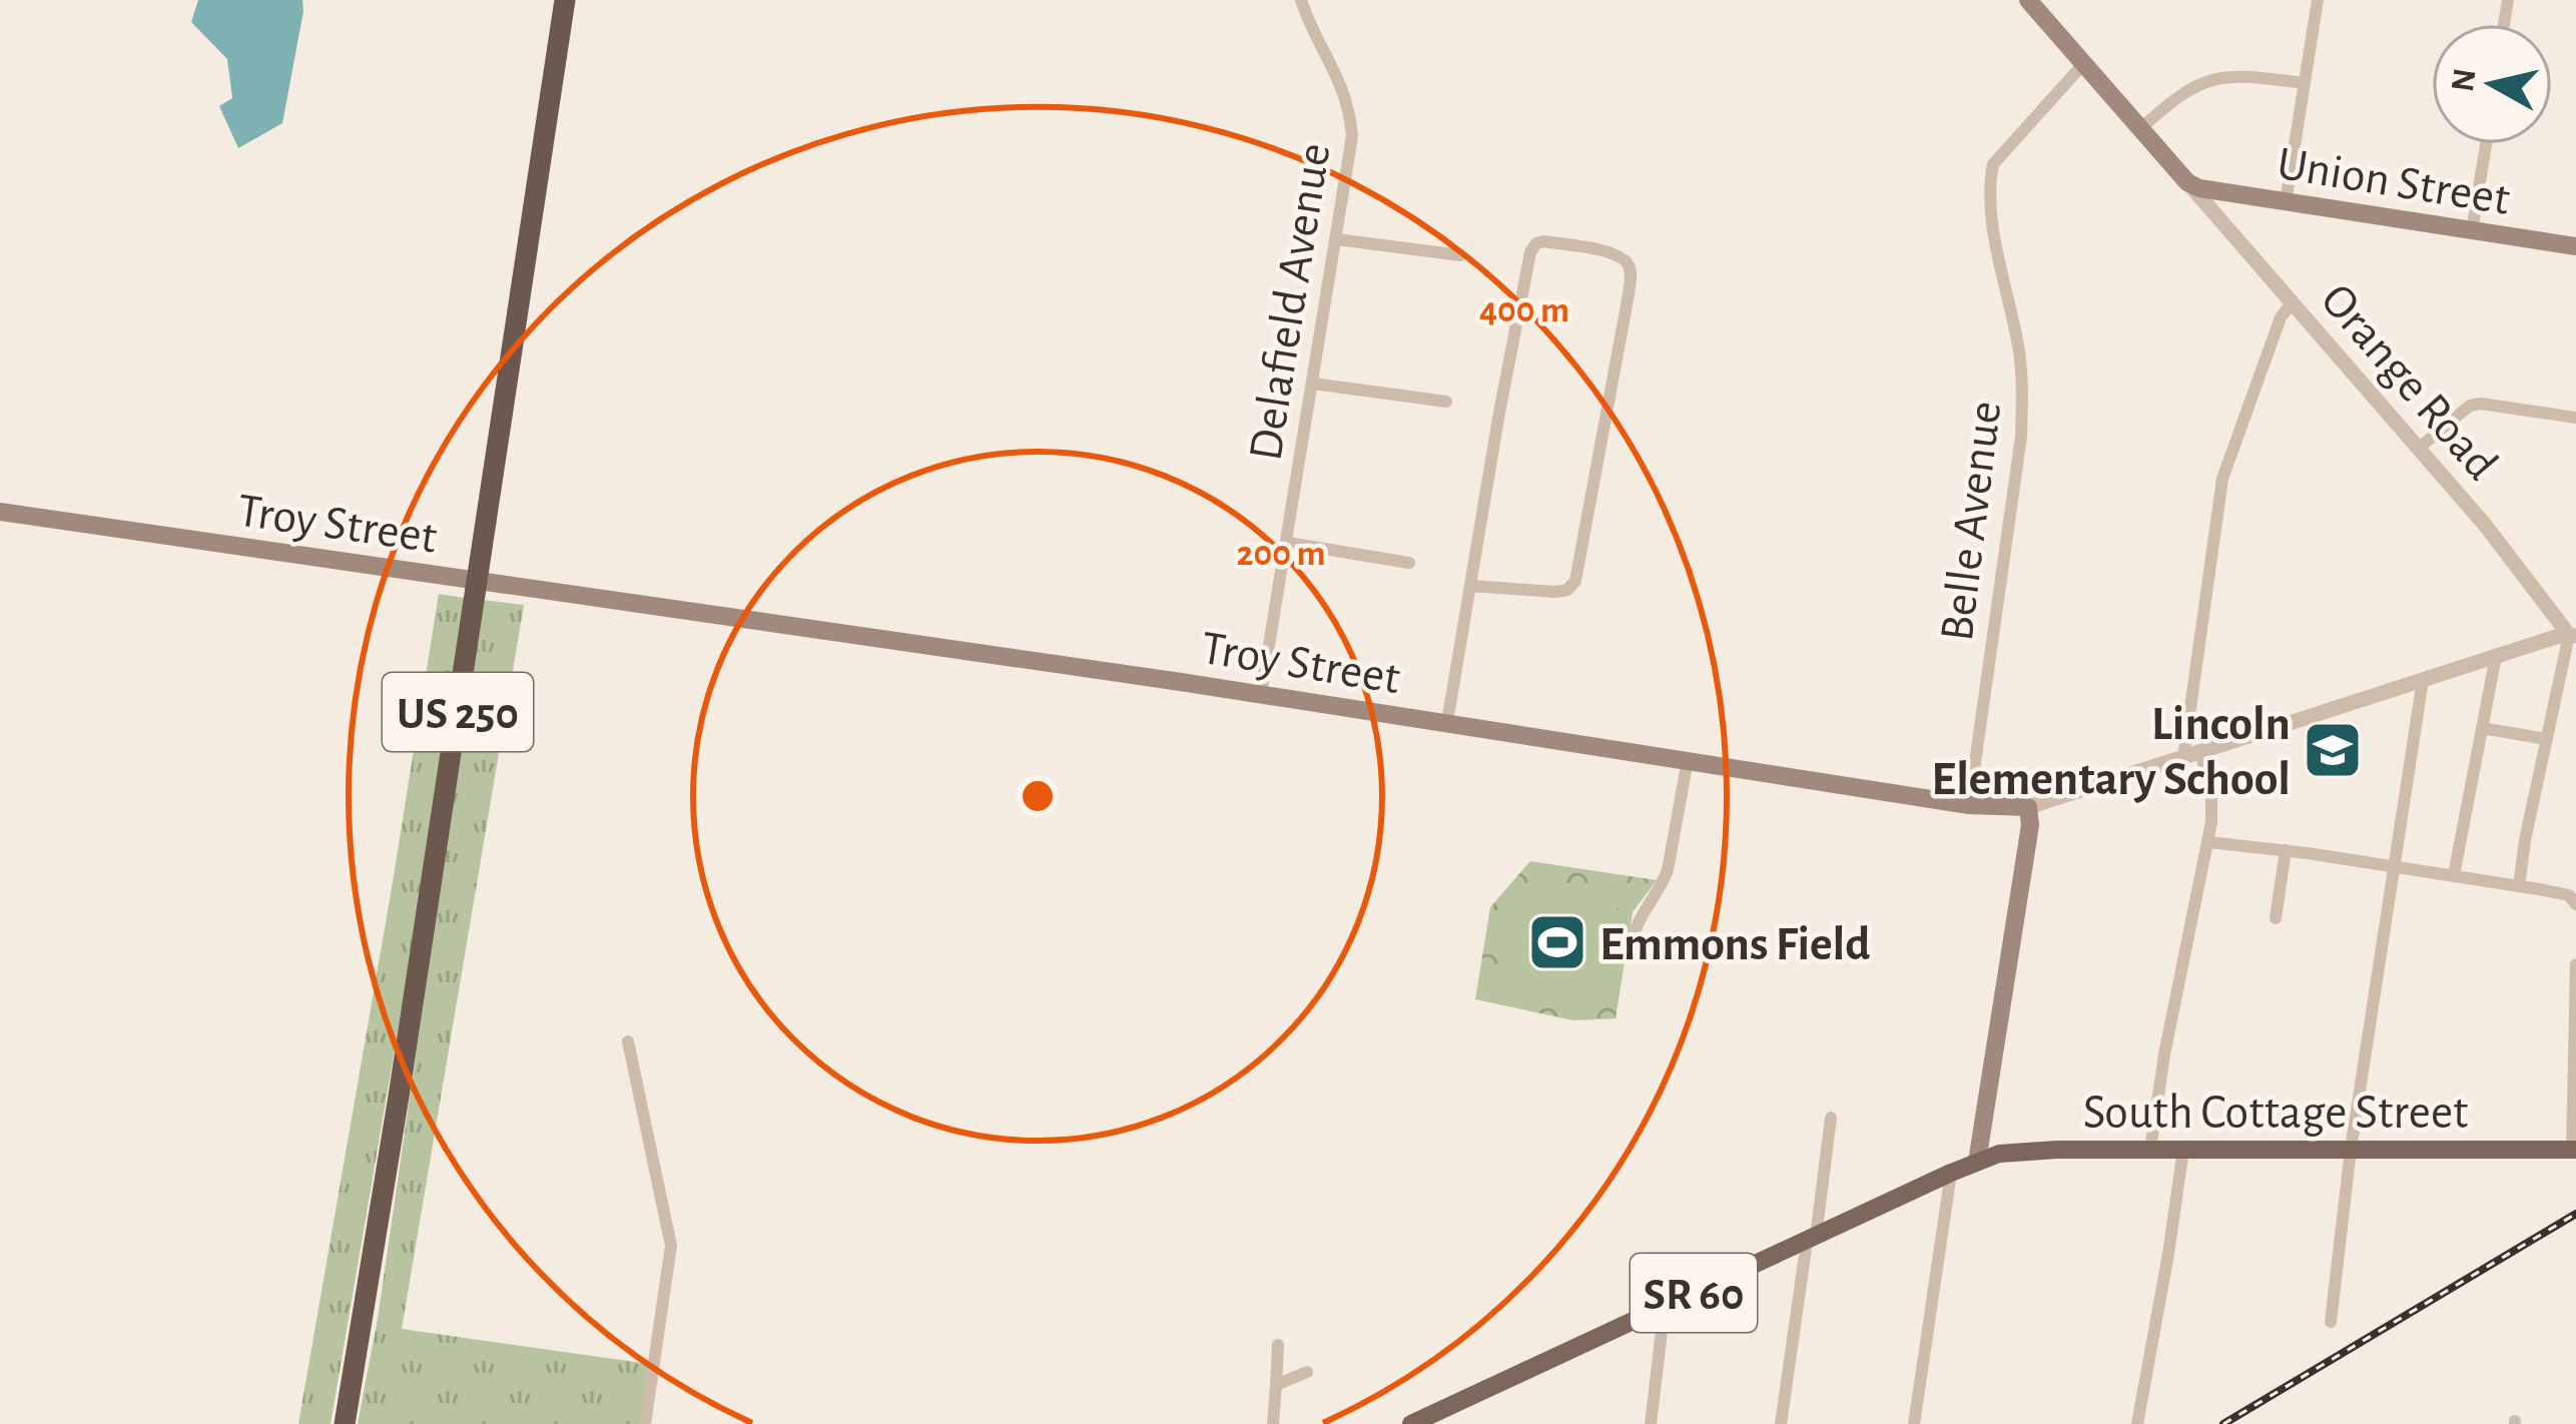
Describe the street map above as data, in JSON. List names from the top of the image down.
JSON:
{
  "streets": {
    "highway": ["US 250"],
    "main road": [
      "Union Street",
      "Orange Road",
      "Troy Street",
      "South Cottage Street",
      "SR 60"
    ],
    "street": ["Delafield Avenue", "Belle Avenue"]
  },
  "crossings": [
    ["Union Street", "Orange Road"],
    ["Delafield Avenue", "Troy Street"],
    ["Orange Road", "Belle Avenue"],
    ["Orange Road", "Troy Street"],
    ["Belle Avenue", "Troy Street"],
    ["Troy Street", "US 250"],
    ["South Cottage Street", "SR 60"]
  ],
  "places": {
    "school or university": ["Lincoln Elementary School"],
    "sports": ["Emmons Field"]
  },
  "north": "left",
  "rings": ["400 m", "200 m"]
}
